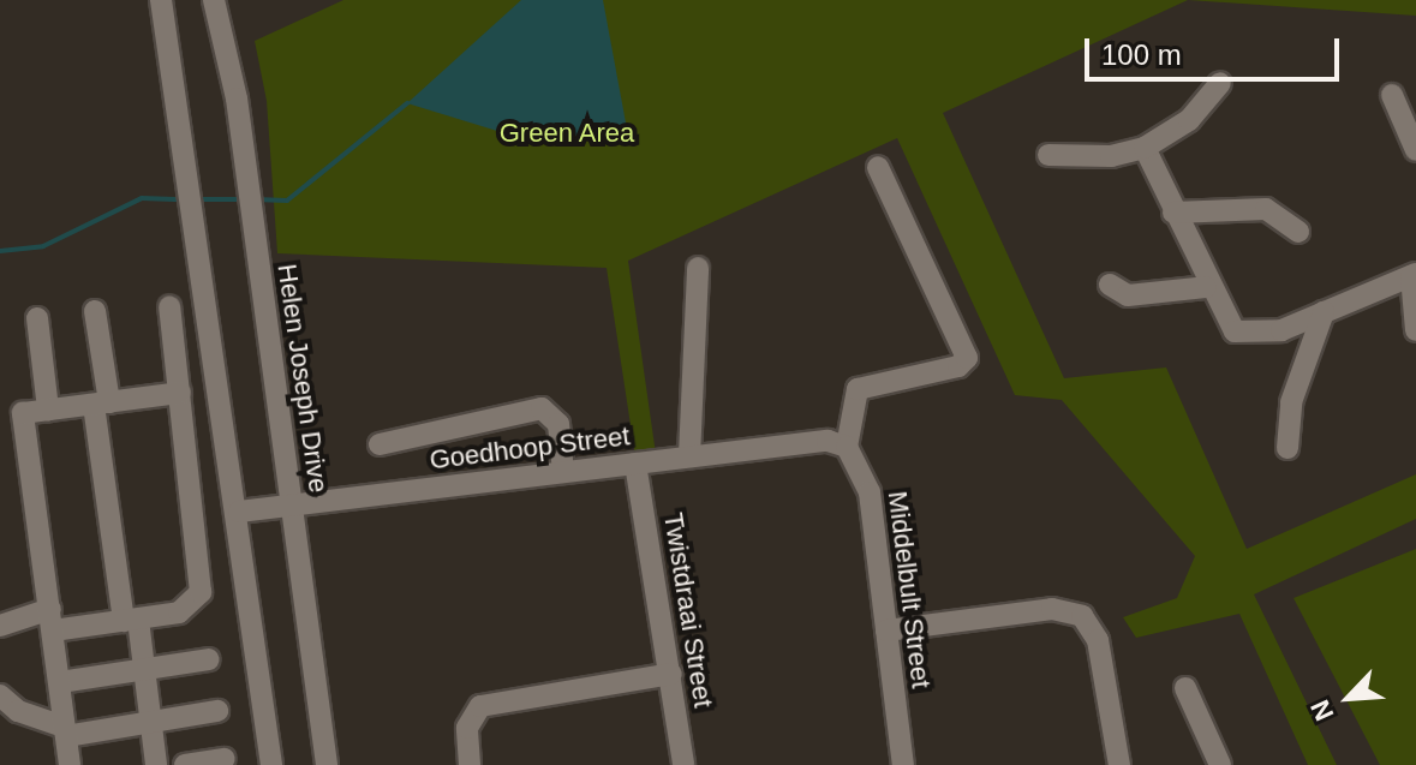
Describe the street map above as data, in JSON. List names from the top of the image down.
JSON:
{
  "streets": {
    "street": [
      "Helen Joseph Drive",
      "Goedhoop Street",
      "Middelbult Street",
      "Twistdraai Street"
    ]
  },
  "crossings": [
    ["Helen Joseph Drive", "Goedhoop Street"],
    ["Goedhoop Street", "Middelbult Street"],
    ["Goedhoop Street", "Twistdraai Street"]
  ],
  "parks": ["Green Area"],
  "scale_bar": "100 m",
  "north": "bottom left"
}
